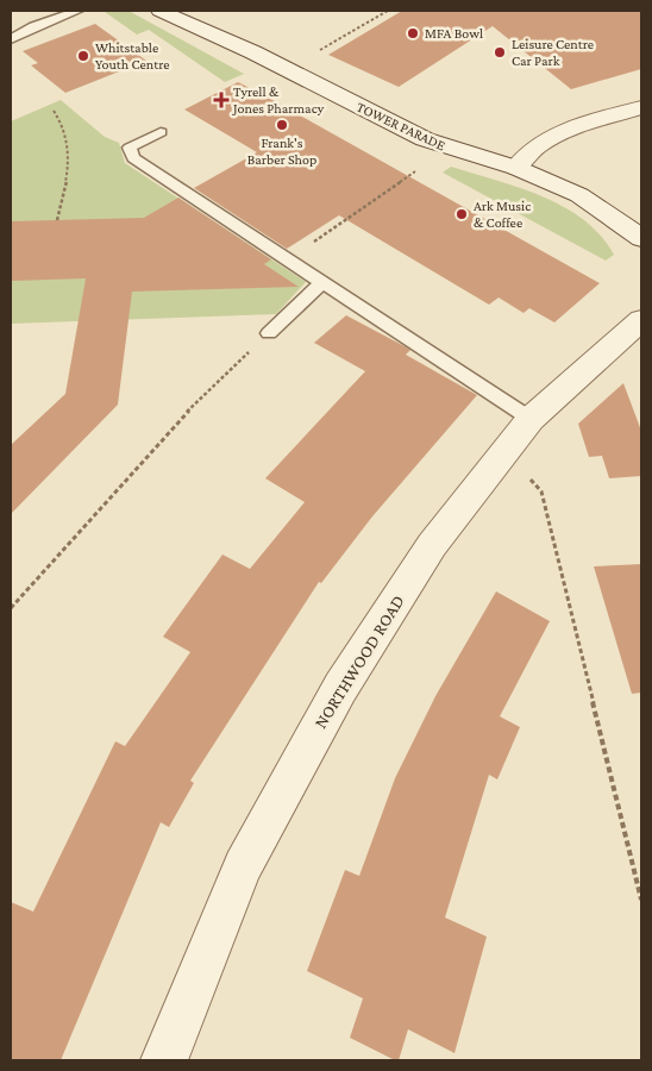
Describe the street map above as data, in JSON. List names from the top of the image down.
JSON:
{
  "streets": {
    "street": ["TOWER PARADE", "NORTHWOOD ROAD"]
  },
  "places": {
    "other": [
      "MFA Bowl",
      "Leisure Centre Car Park",
      "Whitstable Youth Centre",
      "Frank's Barber Shop",
      "Ark Music & Coffee"
    ],
    "health": ["Tyrell & Jones Pharmacy"]
  }
}
